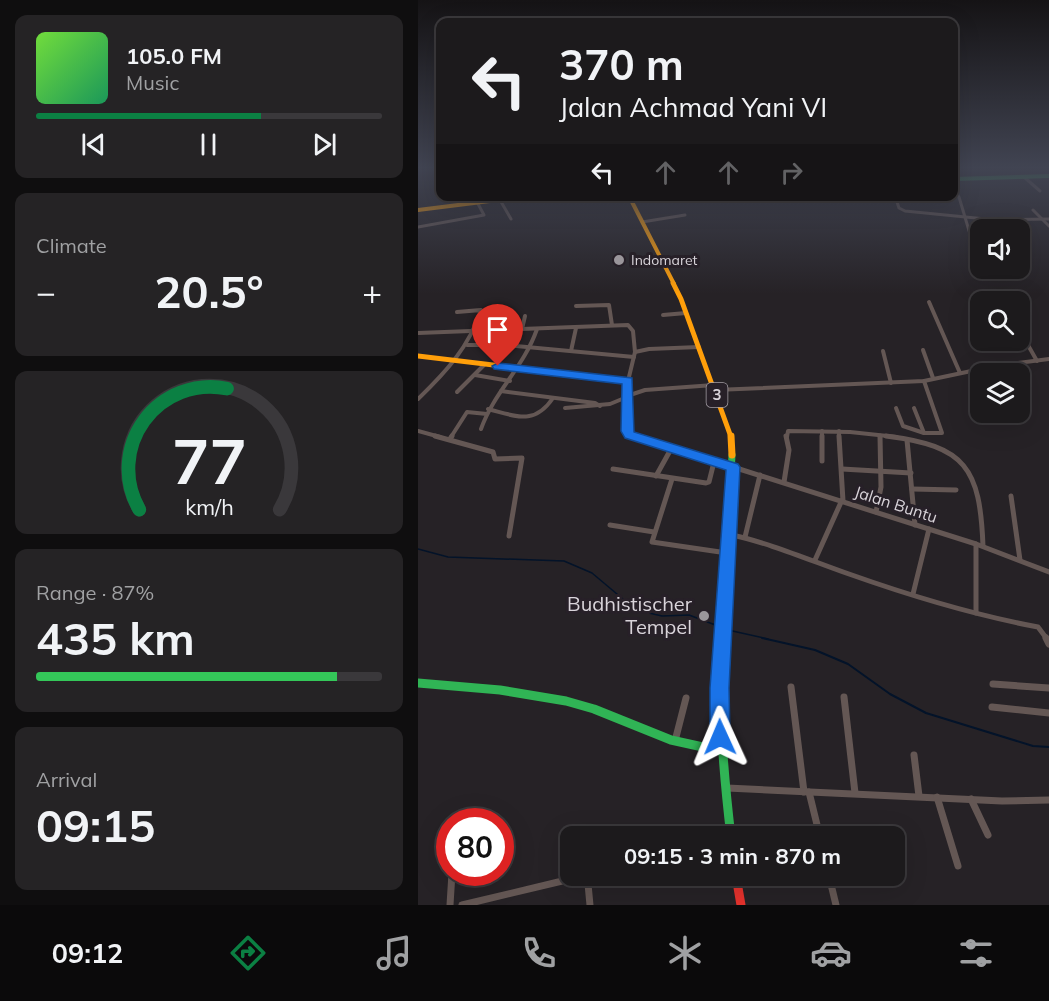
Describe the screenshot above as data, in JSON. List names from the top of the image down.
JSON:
{
  "streets": {
    "main road": ["3"],
    "street": ["Jalan Buntu"]
  },
  "crossings": [
    ["3", "Jalan Buntu"]
  ],
  "places": ["Indomaret", "Budhistischer Tempel"],
  "page": {
    "turn": ["370 m", "Jalan Achmad Yani VI"],
    "song": ["105.0 FM", "Music"],
    "tile": [
      "Climate",
      ["Range · 87%", "435 km"],
      ["Arrival", "09:15"]
    ],
    "heat": ["−", "20.5°", "+"],
    "limit": "80",
    "trip": "09:15 · 3 min · 870 m",
    "tabs": "09:12",
    "gauge": ["77", "km/h"]
  }
}
